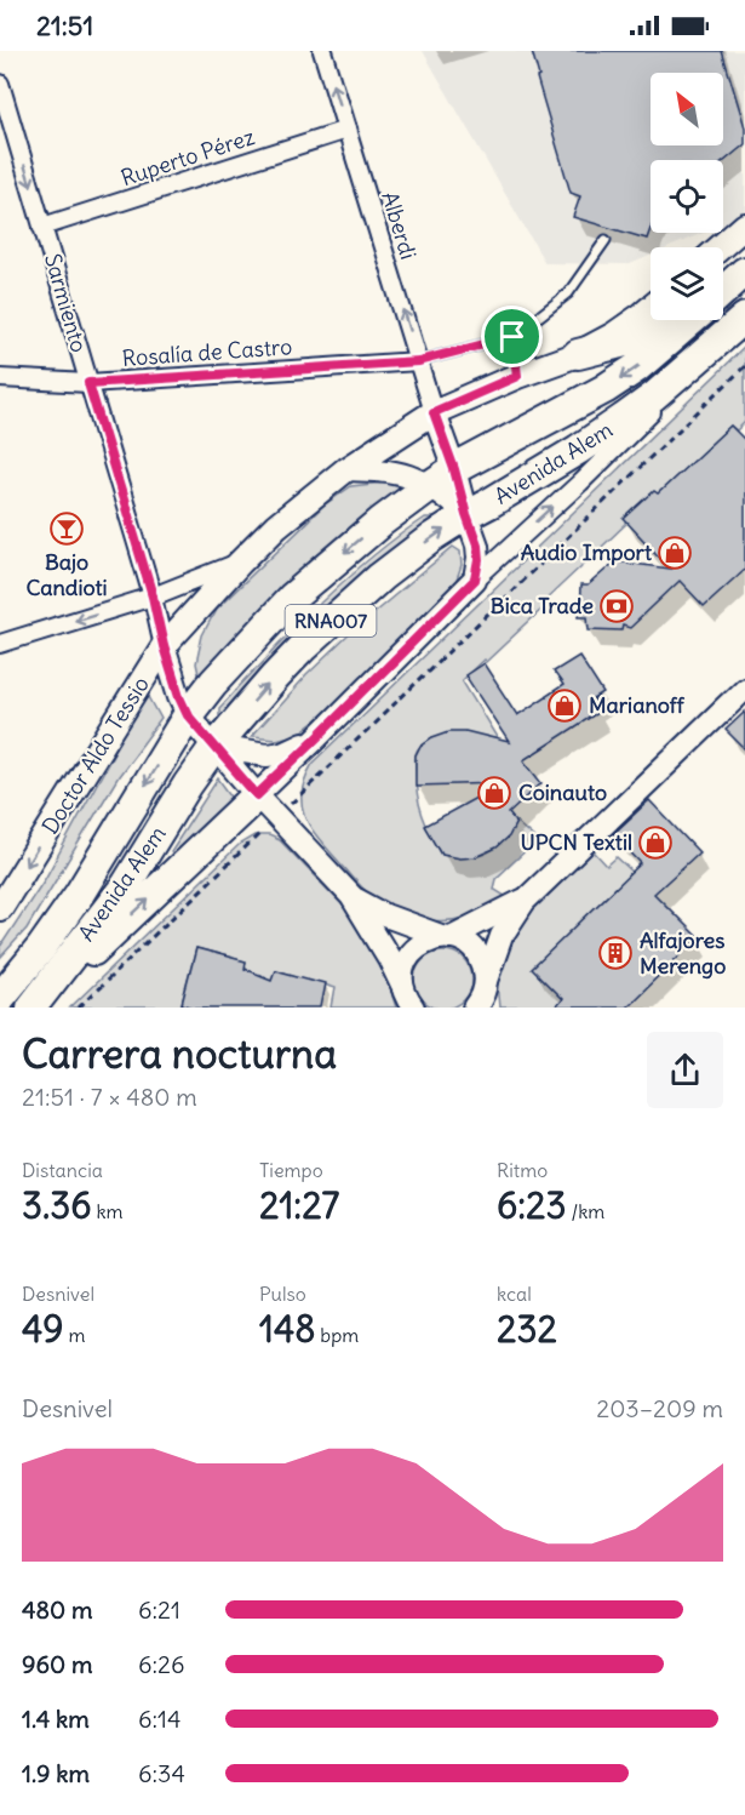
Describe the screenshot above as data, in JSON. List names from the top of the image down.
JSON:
{
  "streets": {
    "highway": ["Avenida Alem", "RNA007"],
    "main road": ["Doctor Aldo Tessio"],
    "street": [
      "Ruperto Pérez",
      "Alberdi",
      "Sarmiento",
      "Rosalía de Castro"
    ]
  },
  "crossings": [
    ["Ruperto Pérez", "Alberdi"],
    ["Ruperto Pérez", "Sarmiento"],
    ["Alberdi", "Rosalía de Castro"],
    ["Alberdi", "Doctor Aldo Tessio"],
    ["Sarmiento", "Rosalía de Castro"],
    ["Sarmiento", "Avenida Alem"],
    ["Sarmiento", "Doctor Aldo Tessio"]
  ],
  "one_way": ["Alberdi"],
  "places": {
    "bar": ["Bajo Candioti"],
    "shop": [
      "Audio Import",
      "Marianoff",
      "Coinauto",
      "UPCN Textil"
    ],
    "bank": ["Bica Trade"],
    "building": ["Alfajores Merengo"]
  },
  "north": "top left",
  "page": {
    "status": "21:51",
    "heading": ["Carrera nocturna", "21:51 · 7 × 480 m"],
    "stats": [
      ["Distancia", "3.36 km"],
      ["Tiempo", "21:27"],
      ["Ritmo", "6:23 /km"],
      ["Desnivel", "49 m"],
      ["Pulso", "148 bpm"],
      ["kcal", "232"]
    ],
    "chart": ["Desnivel", "203–209 m"],
    "list": [
      {
        "name": "480 m",
        "note": "6:21"
      },
      {
        "name": "960 m",
        "note": "6:26"
      },
      {
        "name": "1.4 km",
        "note": "6:14"
      },
      {
        "name": "1.9 km",
        "note": "6:34"
      }
    ]
  }
}
